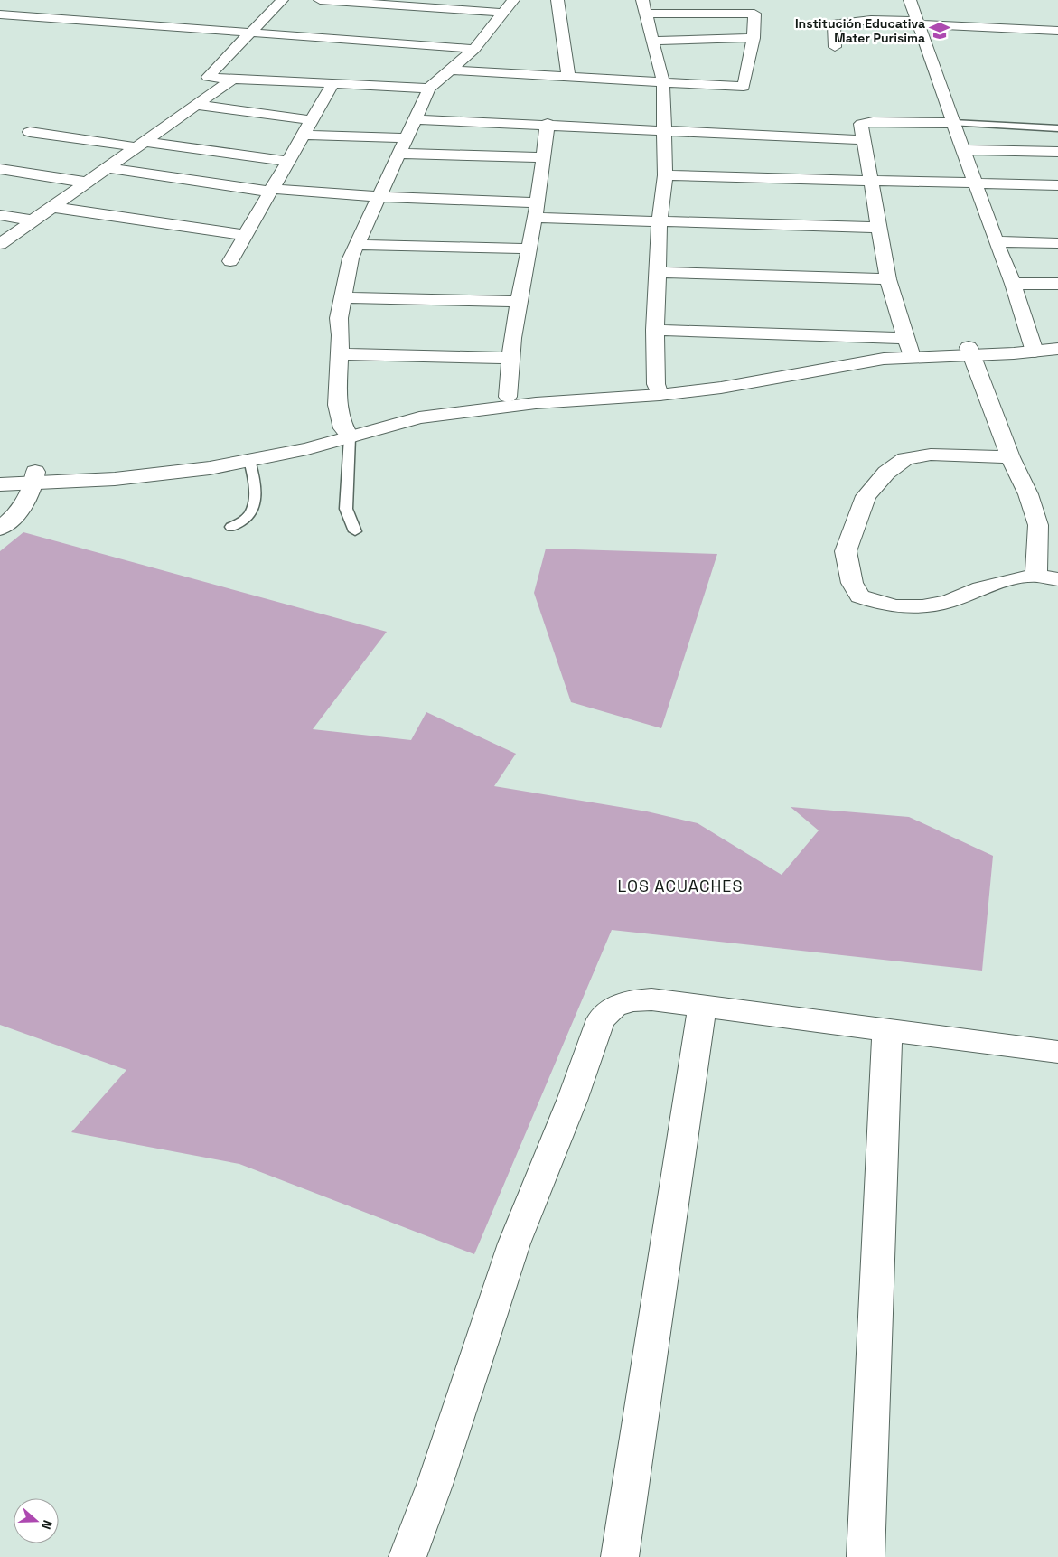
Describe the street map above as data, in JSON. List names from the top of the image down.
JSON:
{
  "districts": ["LOS ACUACHES"],
  "places": {
    "school or university": ["Institución Educativa Mater Purisima"]
  },
  "north": "right"
}
